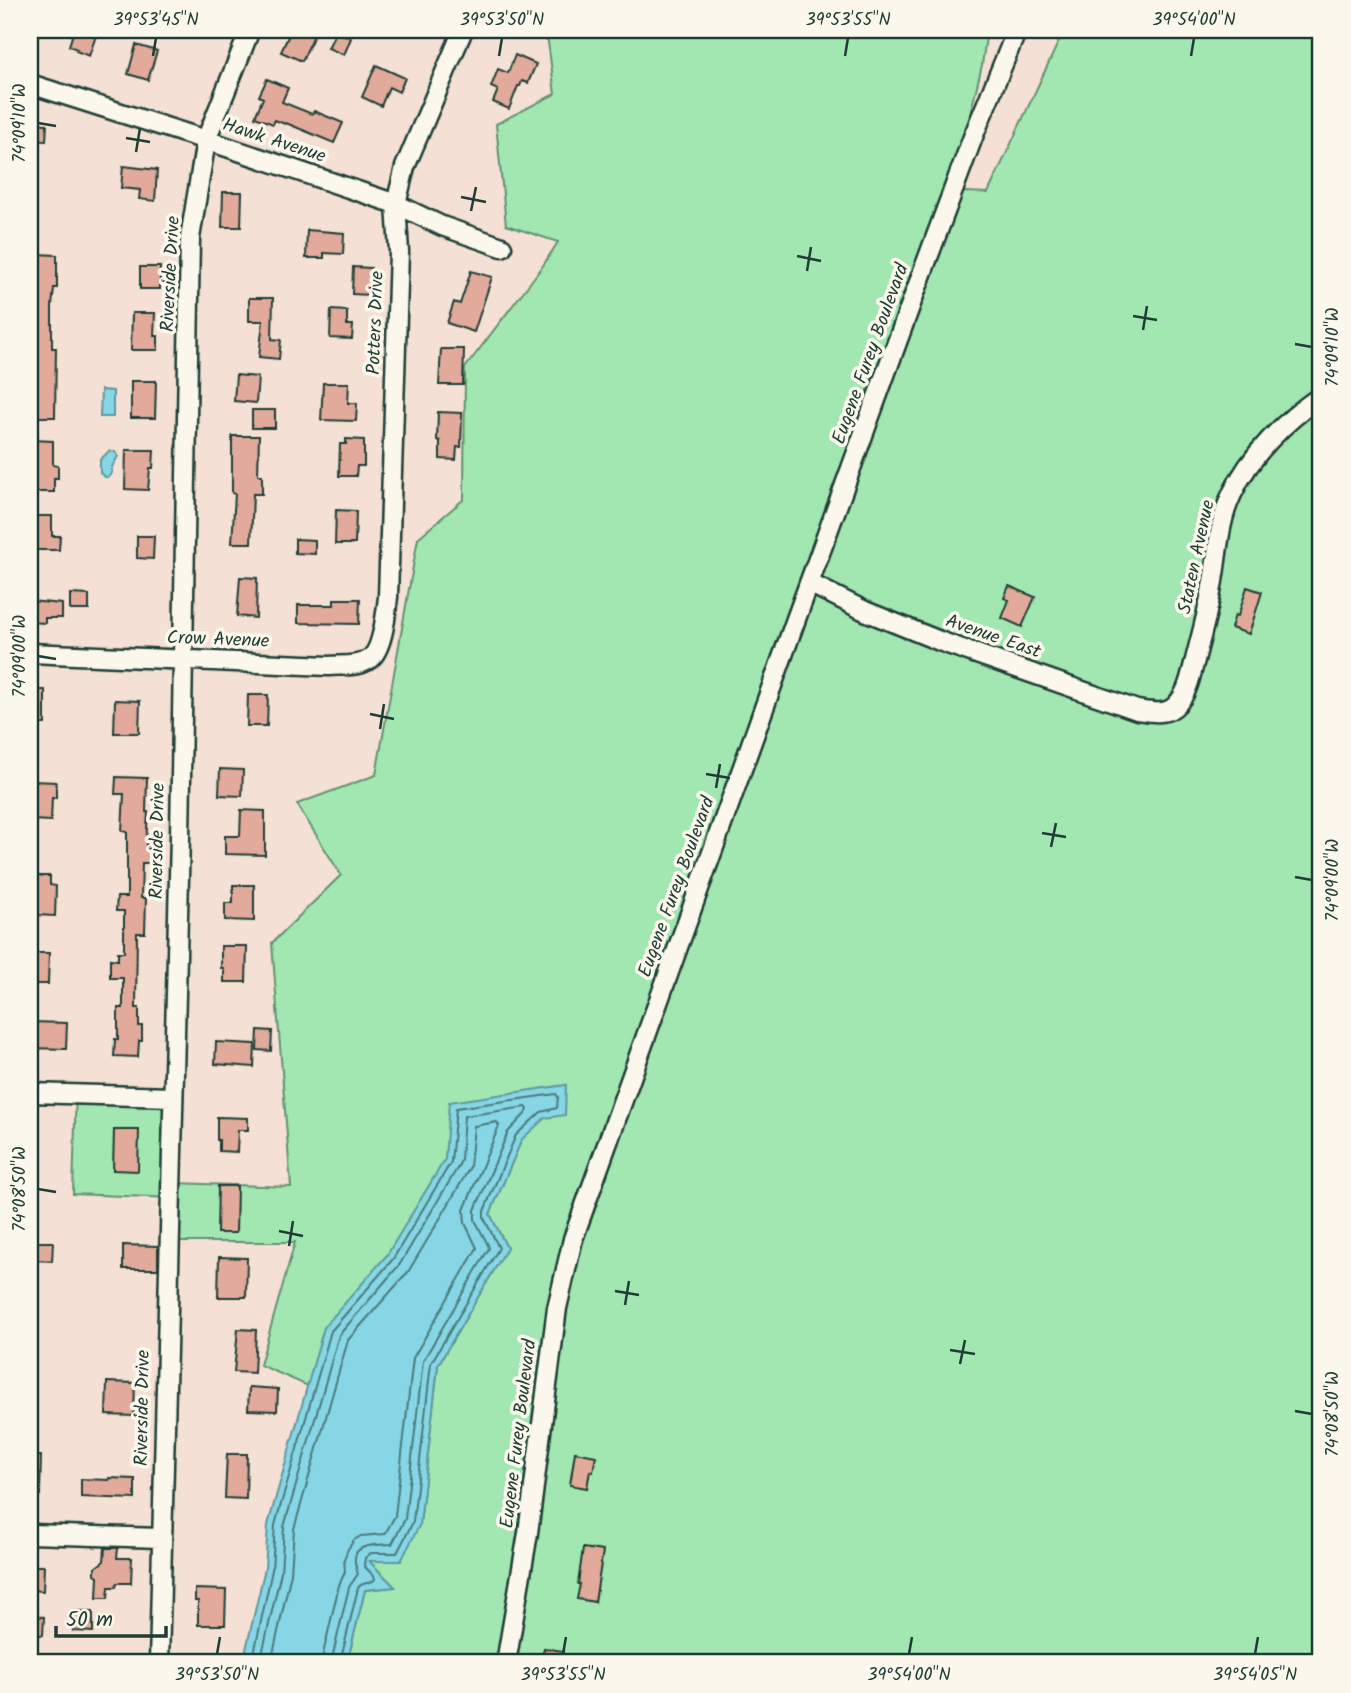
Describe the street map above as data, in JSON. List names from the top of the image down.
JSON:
{
  "streets": {
    "street": [
      "Hawk Avenue",
      "Riverside Drive",
      "Potters Drive",
      "Eugene Furey Boulevard",
      "Staten Avenue",
      "Avenue East",
      "Crow Avenue"
    ]
  },
  "crossings": [
    ["Hawk Avenue", "Riverside Drive"],
    ["Hawk Avenue", "Potters Drive"],
    ["Riverside Drive", "Crow Avenue"],
    ["Potters Drive", "Crow Avenue"],
    ["Eugene Furey Boulevard", "Avenue East"],
    ["Staten Avenue", "Avenue East"]
  ],
  "scale_bar": "50 m",
  "coordinates": [
    "39°53'45\"N",
    "39°53'50\"N",
    "39°53'55\"N",
    "39°54'00\"N",
    "74°09'10\"W",
    "74°09'00\"W",
    "74°08'50\"W",
    "39°54'05\"N"
  ]
}
